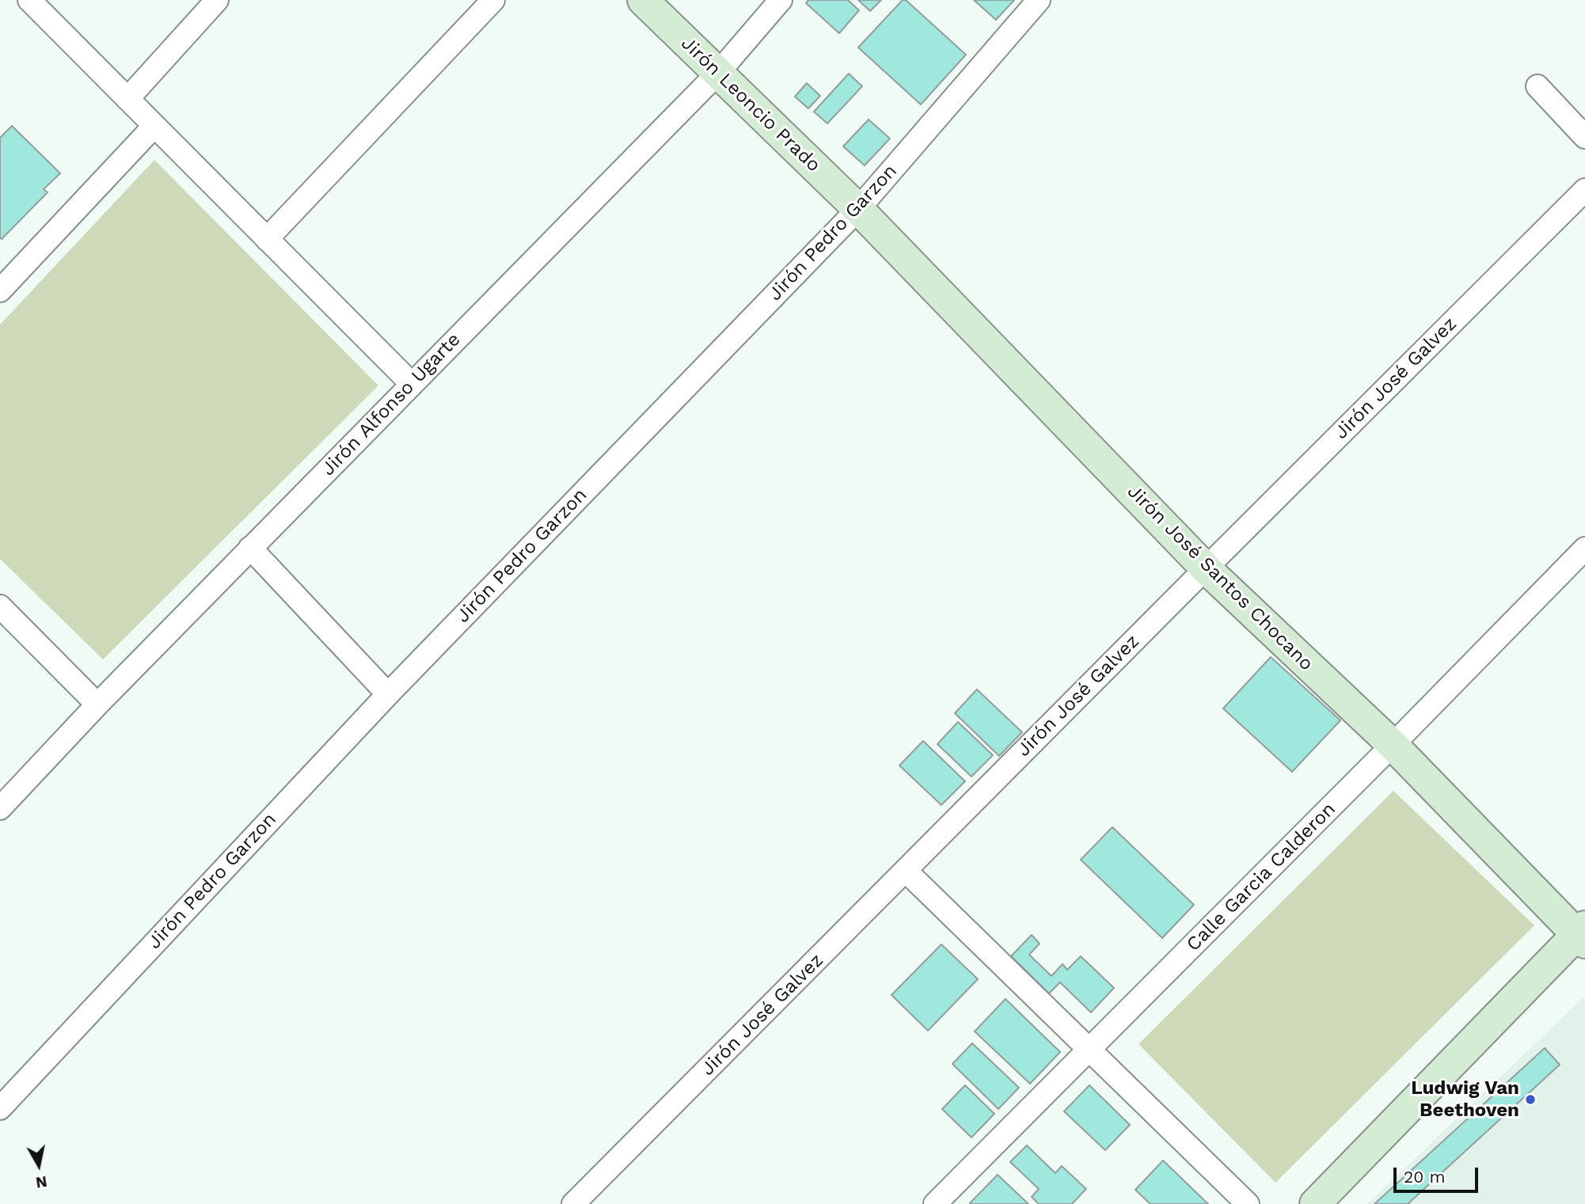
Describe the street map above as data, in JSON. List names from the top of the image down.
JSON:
{
  "streets": {
    "street": [
      "Jirón Leoncio Prado",
      "Jirón Pedro Garzon",
      "Jirón José Galvez",
      "Jirón Alfonso Ugarte",
      "Jirón José Santos Chocano",
      "Calle Garcia Calderon"
    ]
  },
  "crossings": [
    ["Jirón Leoncio Prado", "Jirón Pedro Garzon"],
    ["Jirón Leoncio Prado", "Jirón Alfonso Ugarte"],
    ["Jirón Leoncio Prado", "Jirón José Santos Chocano"],
    ["Jirón Pedro Garzon", "Jirón José Santos Chocano"],
    ["Jirón José Galvez", "Jirón José Santos Chocano"],
    ["Jirón José Santos Chocano", "Calle Garcia Calderon"]
  ],
  "places": ["Ludwig Van Beethoven"],
  "scale_bar": "20 m",
  "north": "bottom"
}
